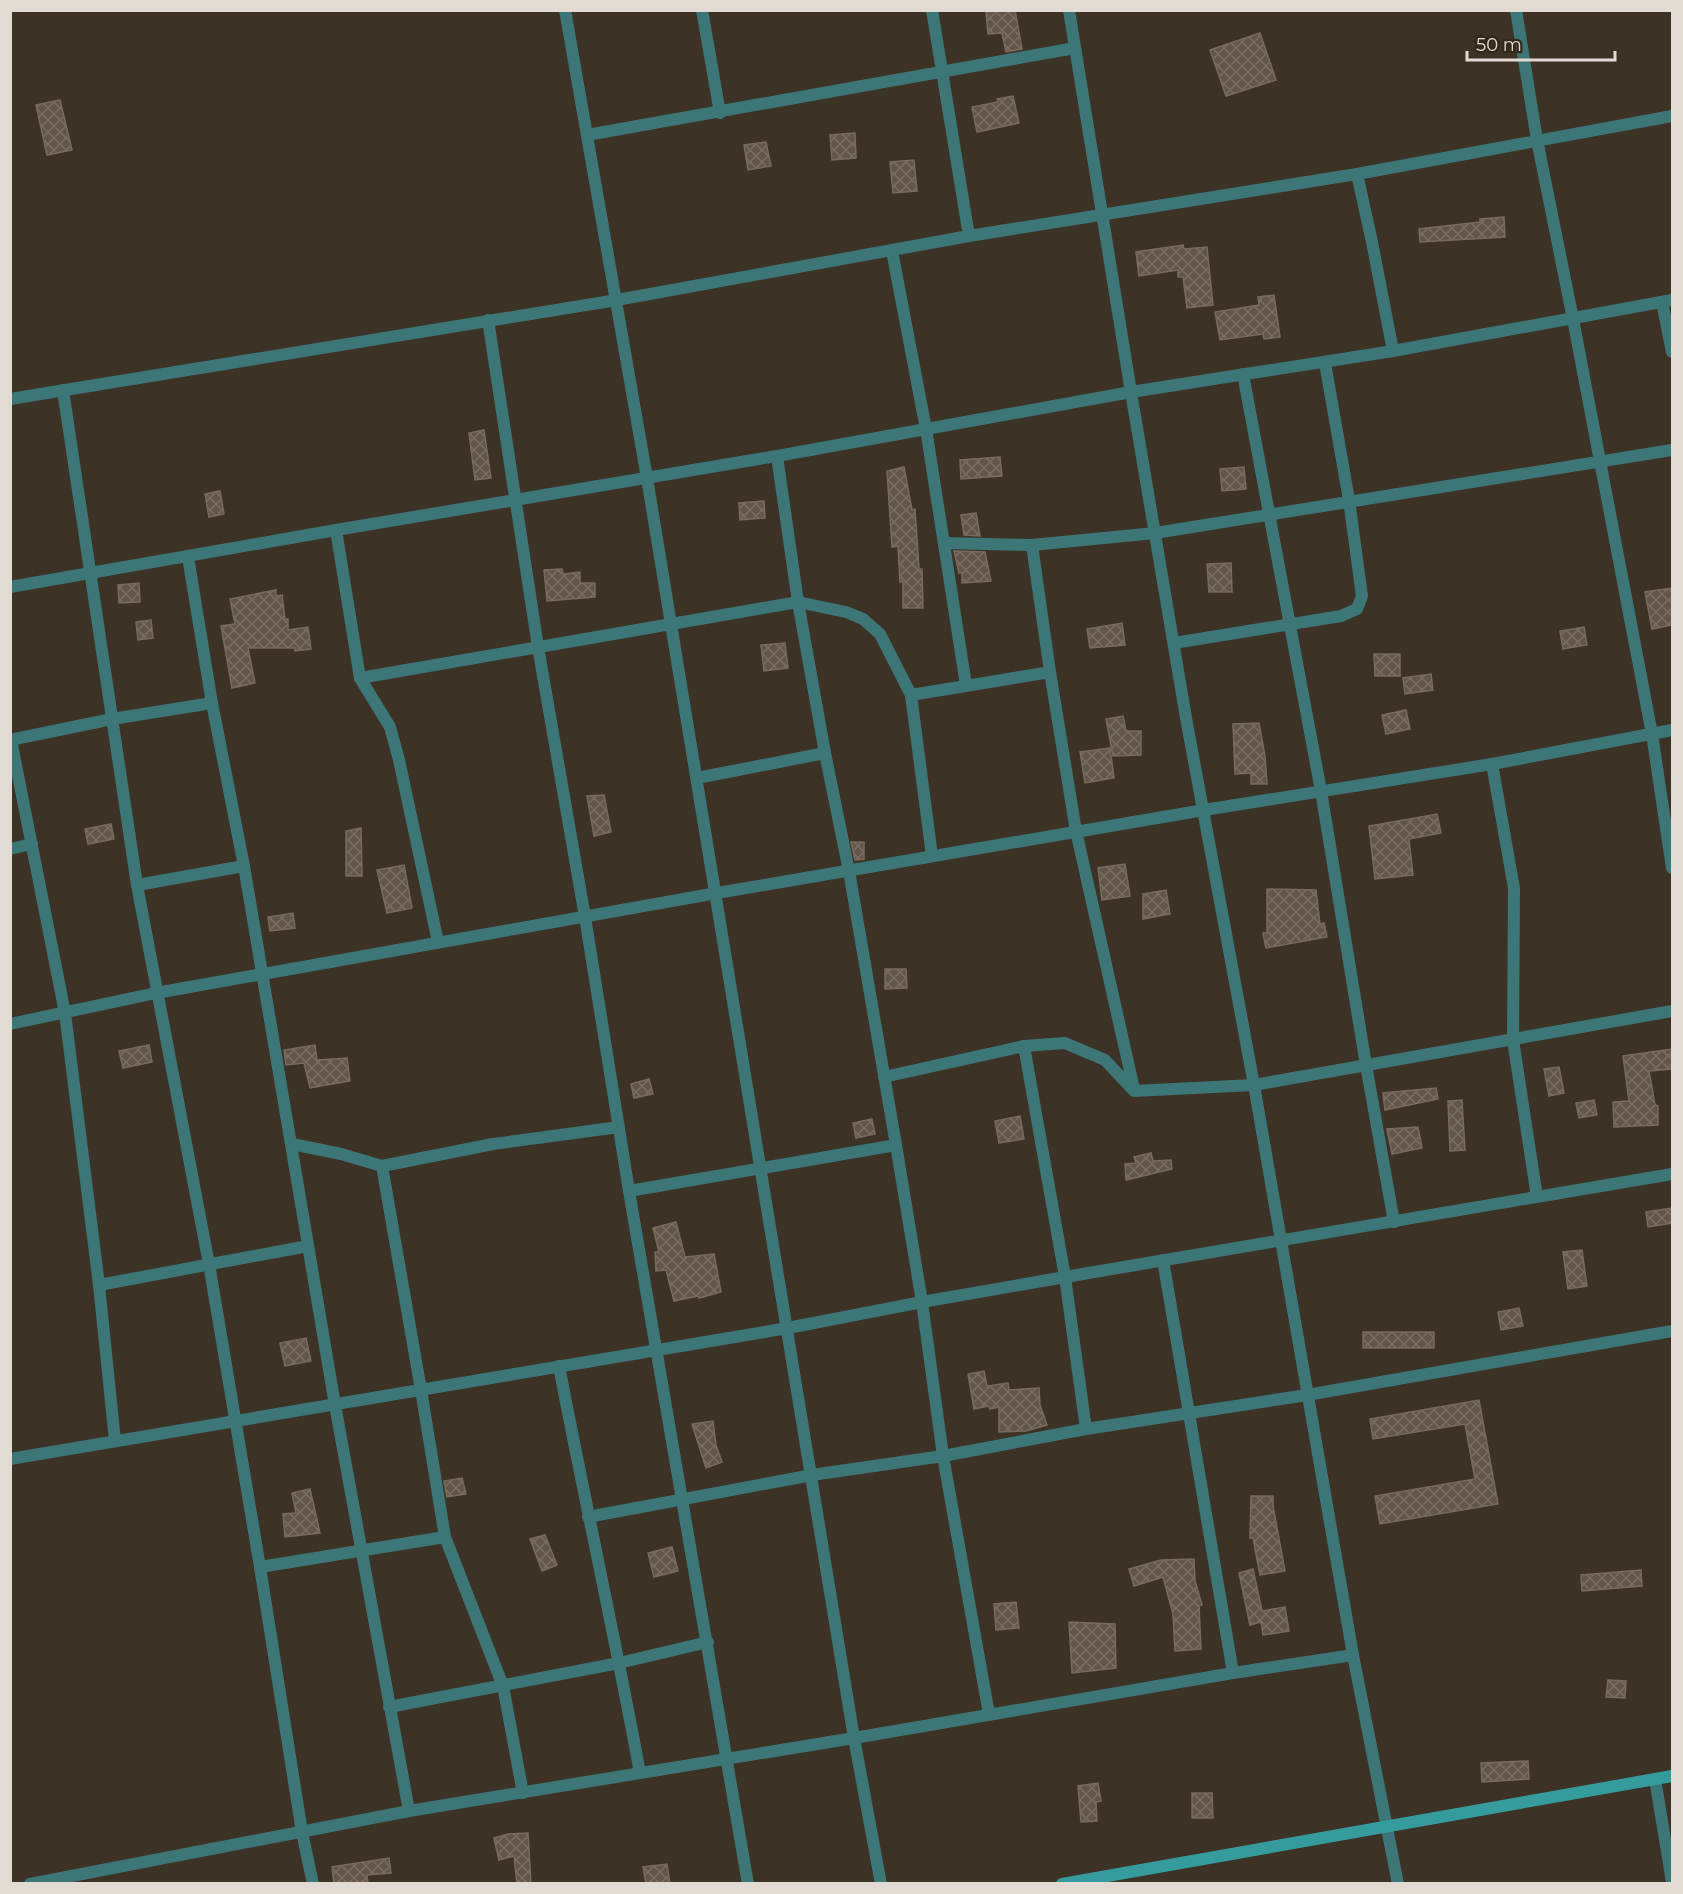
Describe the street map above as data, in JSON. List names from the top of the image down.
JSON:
{
  "scale_bar": "50 m"
}
